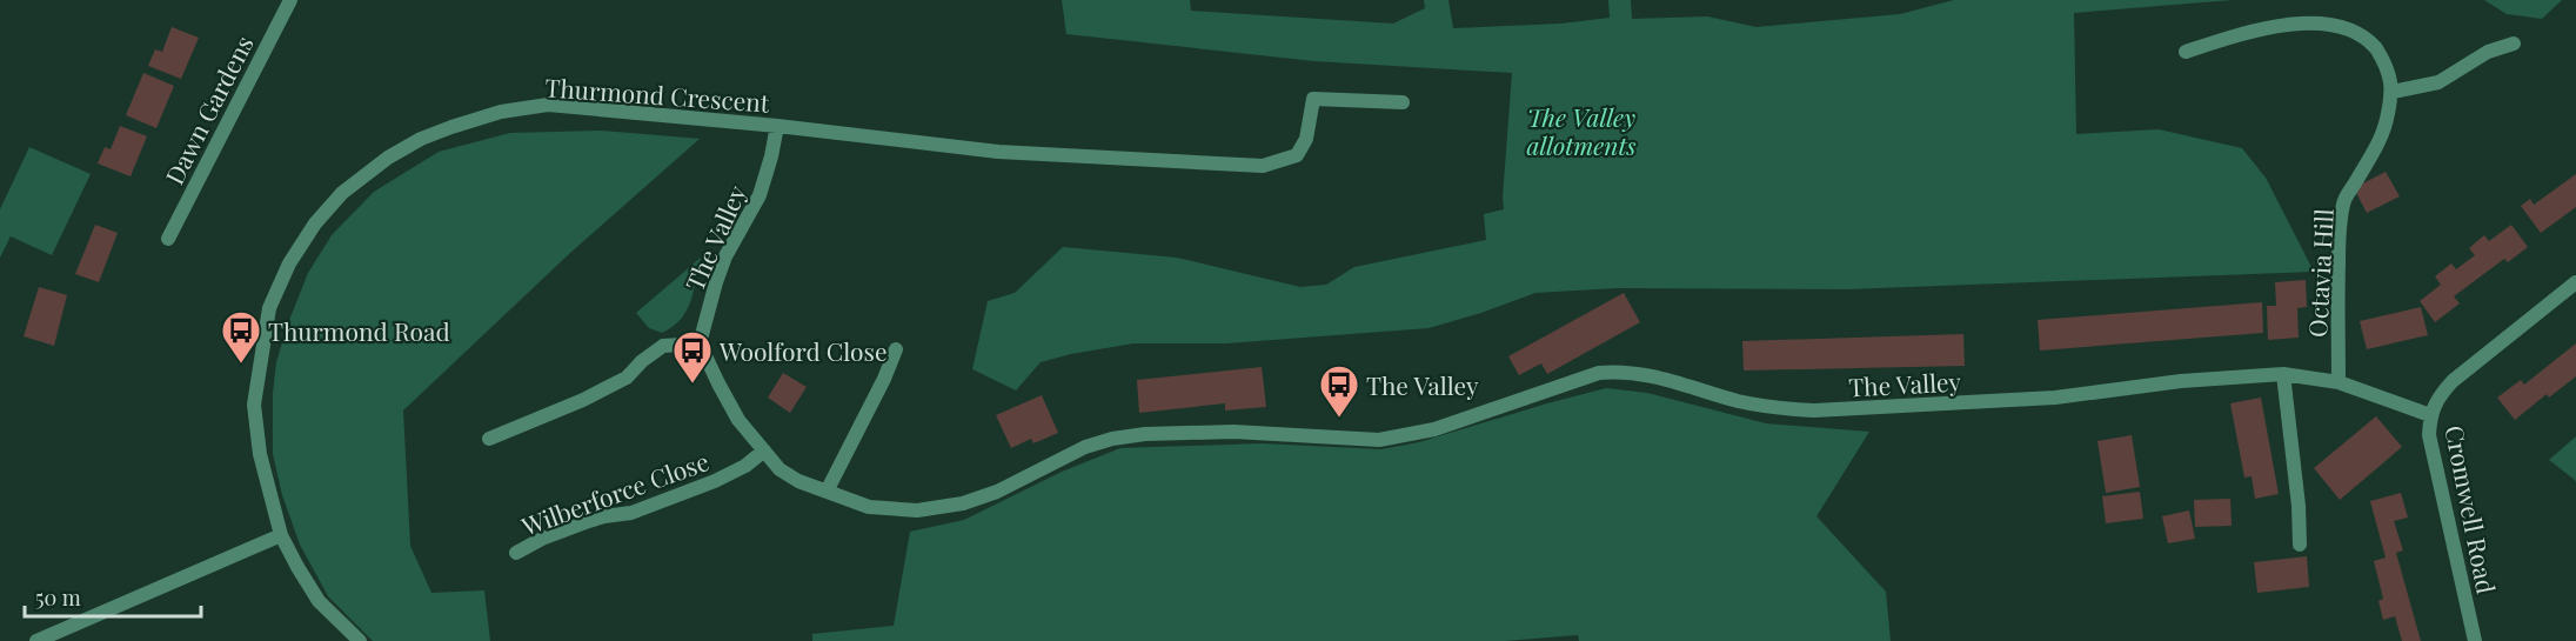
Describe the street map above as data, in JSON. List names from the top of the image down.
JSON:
{
  "streets": {
    "street": [
      "Thurmond Crescent",
      "Dawn Gardens",
      "The Valley",
      "Octavia Hill",
      "Wilberforce Close",
      "Cromwell Road"
    ]
  },
  "crossings": [
    ["Thurmond Crescent", "The Valley"],
    ["The Valley", "Octavia Hill"],
    ["The Valley", "Wilberforce Close"],
    ["The Valley", "Cromwell Road"]
  ],
  "parks": ["The Valley allotments"],
  "places": {
    "bus stop": ["Thurmond Road", "Woolford Close", "The Valley"]
  },
  "scale_bar": "50 m"
}
